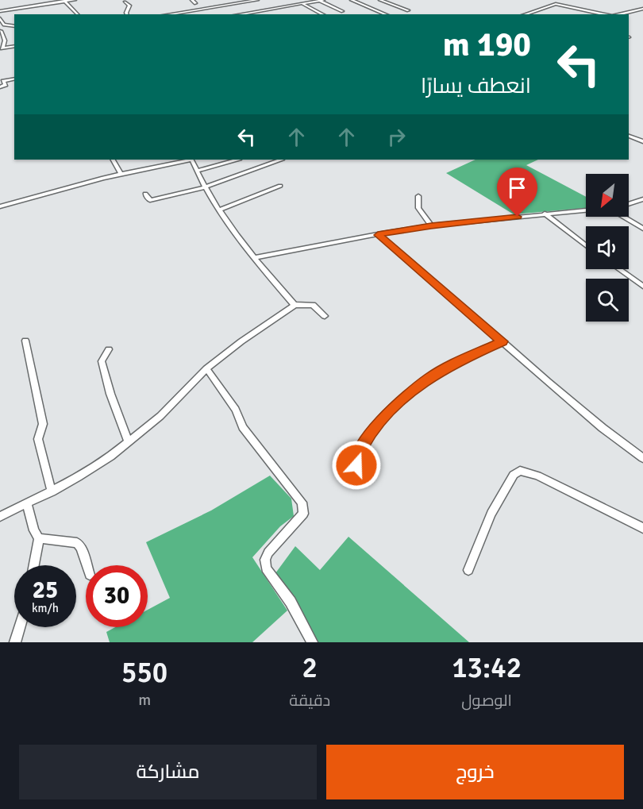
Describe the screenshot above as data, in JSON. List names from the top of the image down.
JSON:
{
  "north": "bottom left",
  "page": {
    "turn": ["190 m", "انعطف يسارًا"],
    "speed": "25 km/h",
    "limit": "30",
    "eta": [
      "13:42",
      "الوصول",
      "2",
      "دقيقة",
      "550",
      "m"
    ],
    "buttons": ["خروج", "مشاركة"]
  }
}
